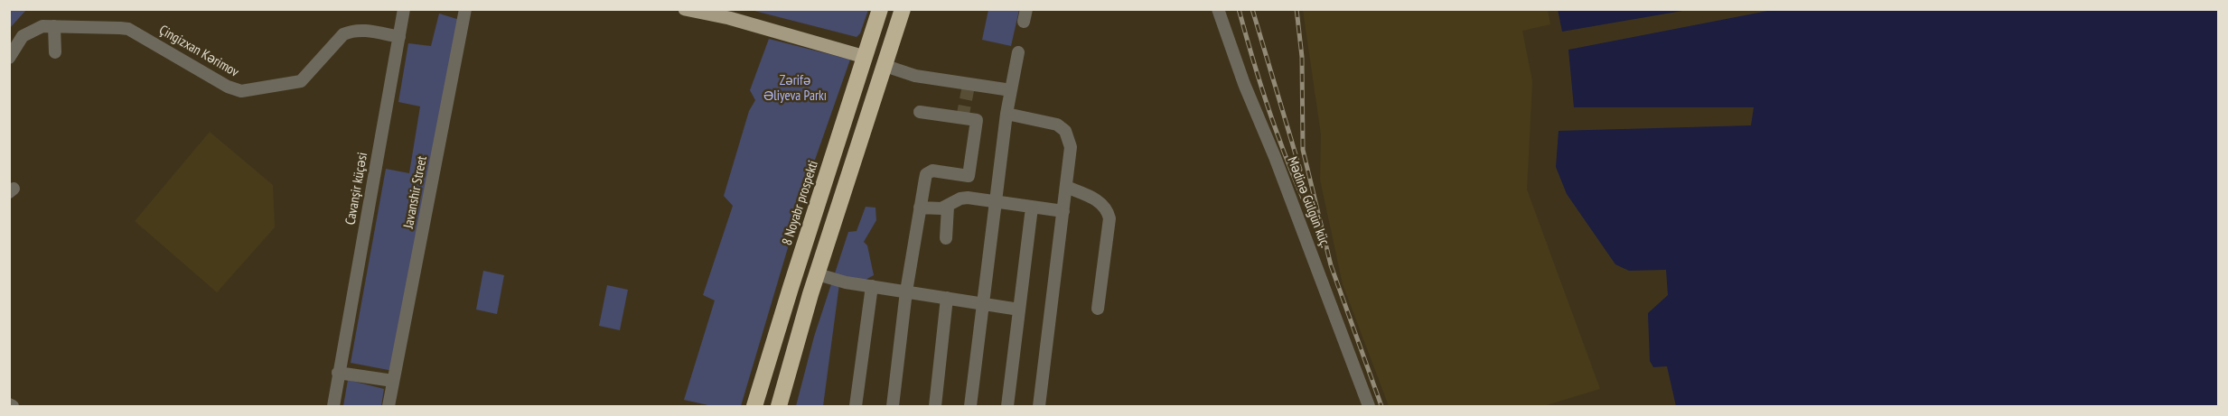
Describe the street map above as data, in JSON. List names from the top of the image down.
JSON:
{
  "streets": {
    "highway": ["8 Noyabr prospekti"],
    "street": [
      "Çingizxan Kərimov",
      "Cavanşir küçəsi",
      "Javanshir Street",
      "Mədinə Gülgün küç."
    ]
  },
  "crossings": [
    ["Çingizxan Kərimov", "Cavanşir küçəsi"]
  ],
  "parks": ["Zərifə Əliyeva Parkı"]
}
